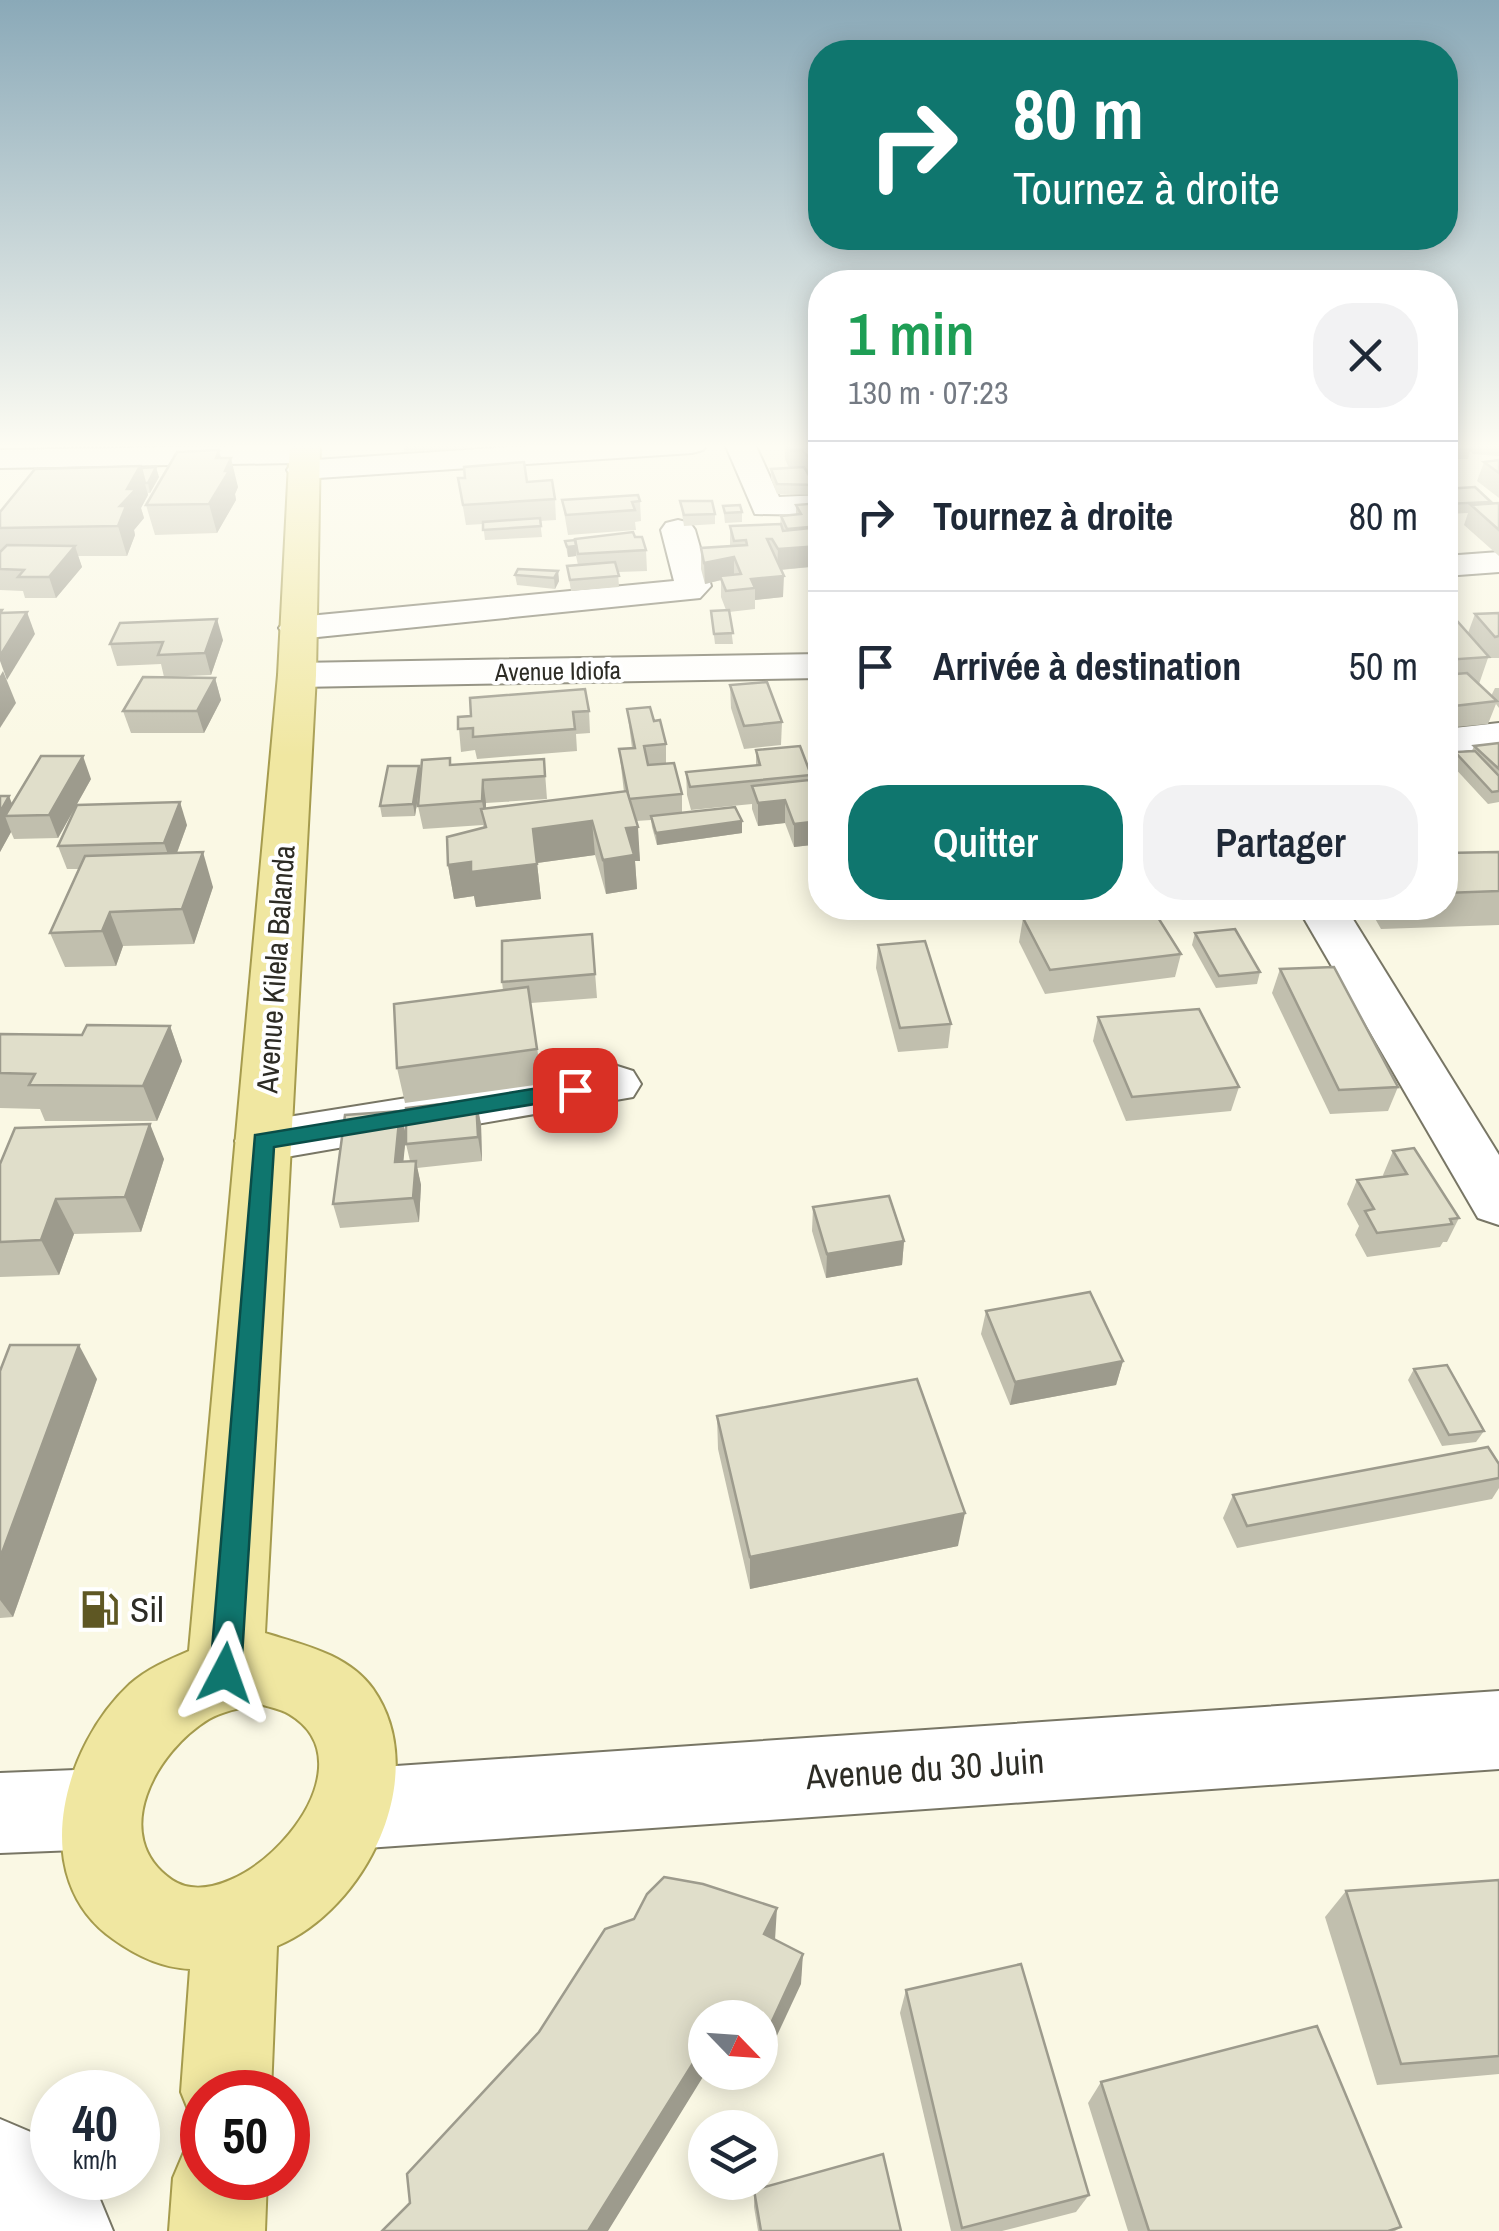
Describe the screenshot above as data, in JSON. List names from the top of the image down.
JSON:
{
  "streets": {
    "main road": ["Avenue Kilela Balanda"],
    "street": ["Avenue Idiofa", "Avenue du 30 Juin"]
  },
  "crossings": [
    ["Avenue Idiofa", "Avenue Kilela Balanda"],
    ["Avenue Kilela Balanda", "Avenue du 30 Juin"]
  ],
  "places": {
    "fuel station": ["Sil"]
  },
  "north": "bottom right",
  "page": {
    "turn": ["80 m", "Tournez à droite"],
    "heading": ["1 min", "130 m · 07:23"],
    "list": [
      {
        "name": "Tournez à droite",
        "value": "80 m"
      },
      {
        "name": "Arrivée à destination",
        "value": "50 m"
      }
    ],
    "buttons": ["Quitter", "Partager"],
    "speed": "40 km/h",
    "limit": "50"
  }
}
